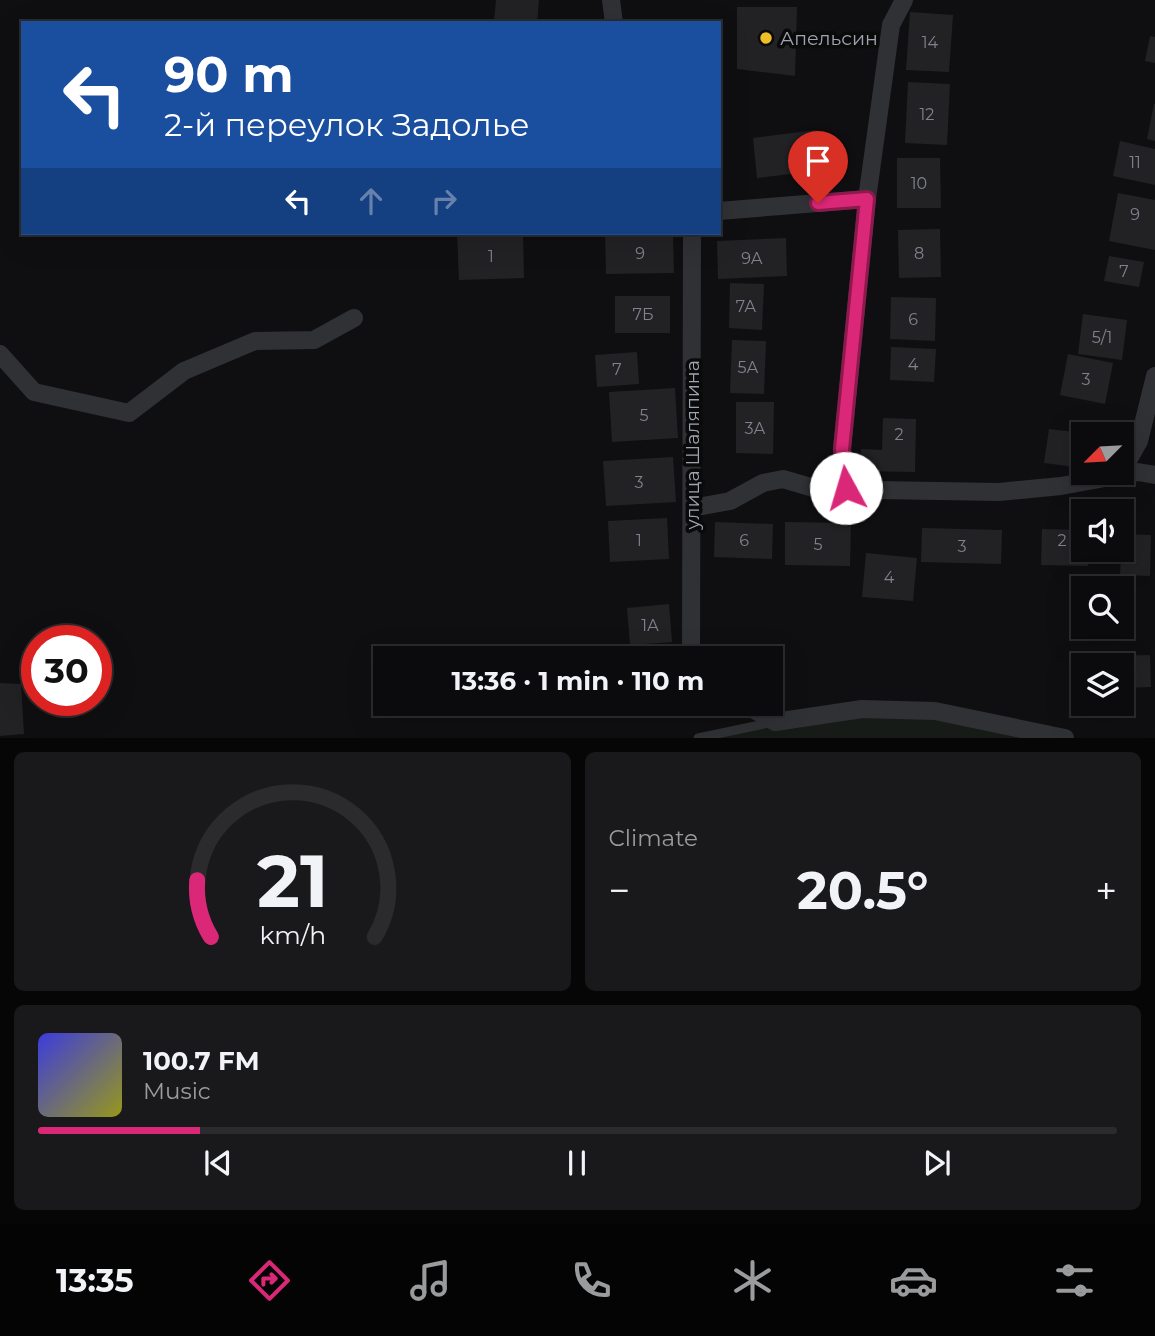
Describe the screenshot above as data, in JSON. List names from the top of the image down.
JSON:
{
  "streets": {
    "street": ["улица Шаляпина"]
  },
  "places": ["Апельсин"],
  "house_numbers": [
    "14",
    "12",
    "11",
    "10",
    "9",
    "9",
    "8",
    "1",
    "9А",
    "7",
    "7А",
    "7Б",
    "6",
    "5/1",
    "4",
    "5А",
    "7",
    "3",
    "5",
    "3А",
    "2",
    "3",
    "1",
    "6",
    "2",
    "5",
    "3",
    "4",
    "1А"
  ],
  "north": "bottom left",
  "page": {
    "turn": ["90 m", "2-й переулок Задолье"],
    "limit": "30",
    "trip": "13:36 · 1 min · 110 m",
    "tile": "Climate",
    "heat": ["−", "20.5°", "+"],
    "song": ["100.7 FM", "Music"],
    "tabs": "13:35",
    "gauge": ["21", "km/h"]
  }
}
